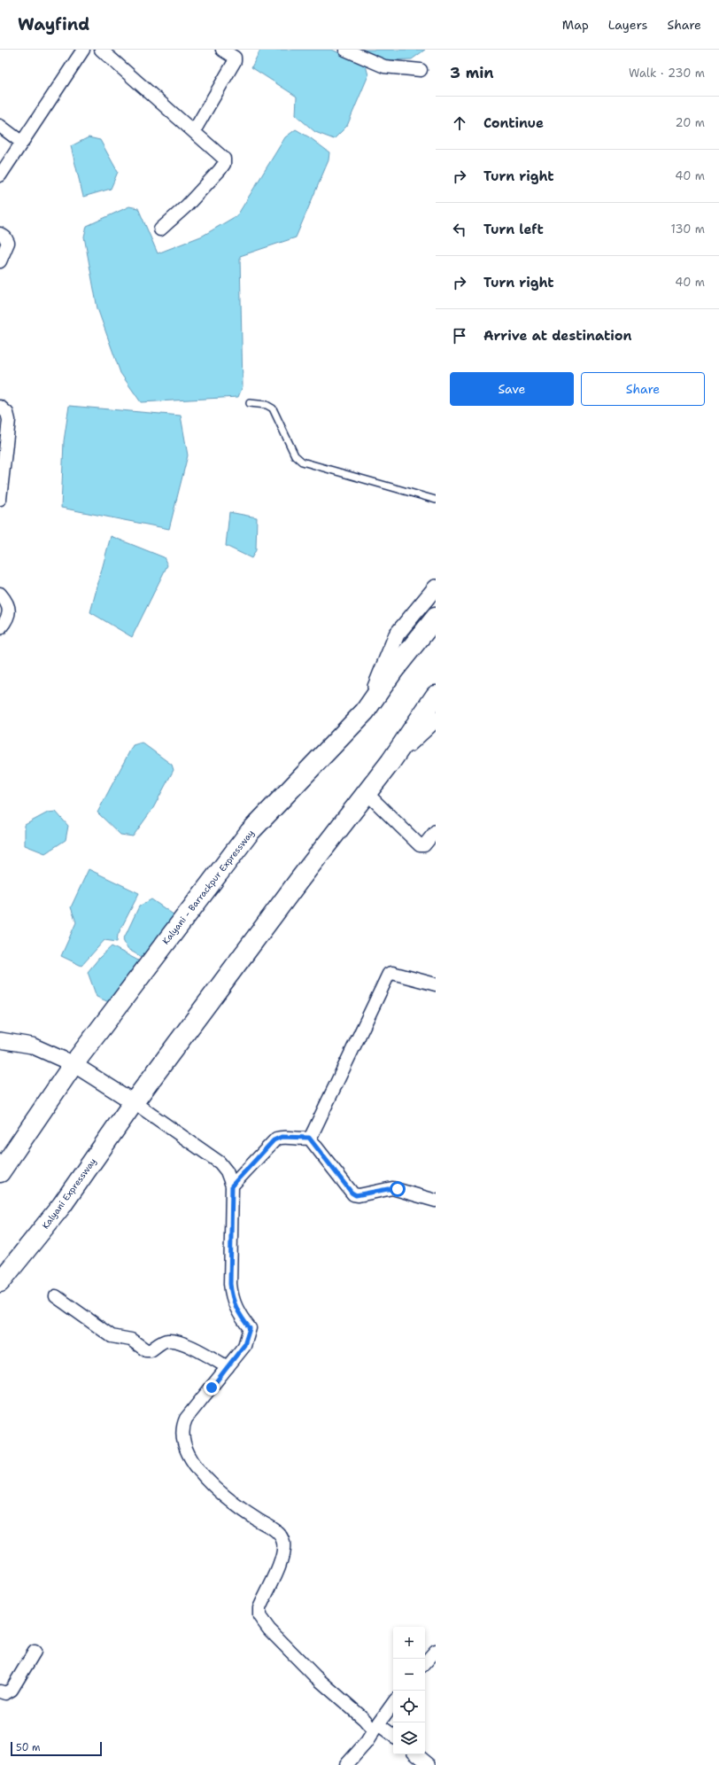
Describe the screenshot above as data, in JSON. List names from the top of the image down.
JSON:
{
  "streets": {
    "highway": ["Kalyani - Barrackpur Expressway", "Kalyani Expressway"]
  },
  "scale_bar": "50 m",
  "page": {
    "header": "Wayfind",
    "nav": ["Map", "Layers", "Share"],
    "heading": ["3 min", "Walk · 230 m"],
    "list": [
      ["Continue", "20 m"],
      ["Turn right", "40 m"],
      ["Turn left", "130 m"],
      ["Turn right", "40 m"],
      "Arrive at destination"
    ],
    "buttons": ["Save", "Share"],
    "map_buttons": ["+", "−"],
    "scale": "50 m"
  }
}
